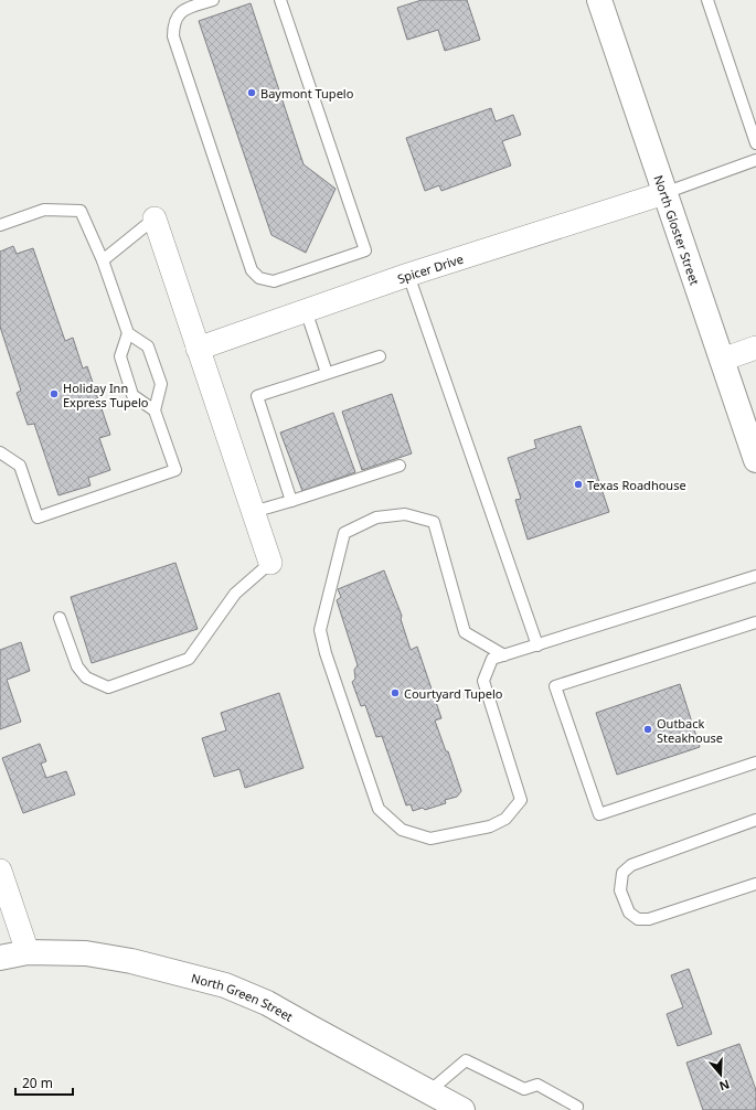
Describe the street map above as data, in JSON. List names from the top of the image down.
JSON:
{
  "streets": {
    "street": ["North Gloster Street", "Spicer Drive", "North Green Street"]
  },
  "crossings": [
    ["North Gloster Street", "Spicer Drive"]
  ],
  "places": [
    "Baymont Tupelo",
    "Holiday Inn Express Tupelo",
    "Texas Roadhouse",
    "Courtyard Tupelo",
    "Outback Steakhouse"
  ],
  "scale_bar": "20 m",
  "north": "bottom"
}
